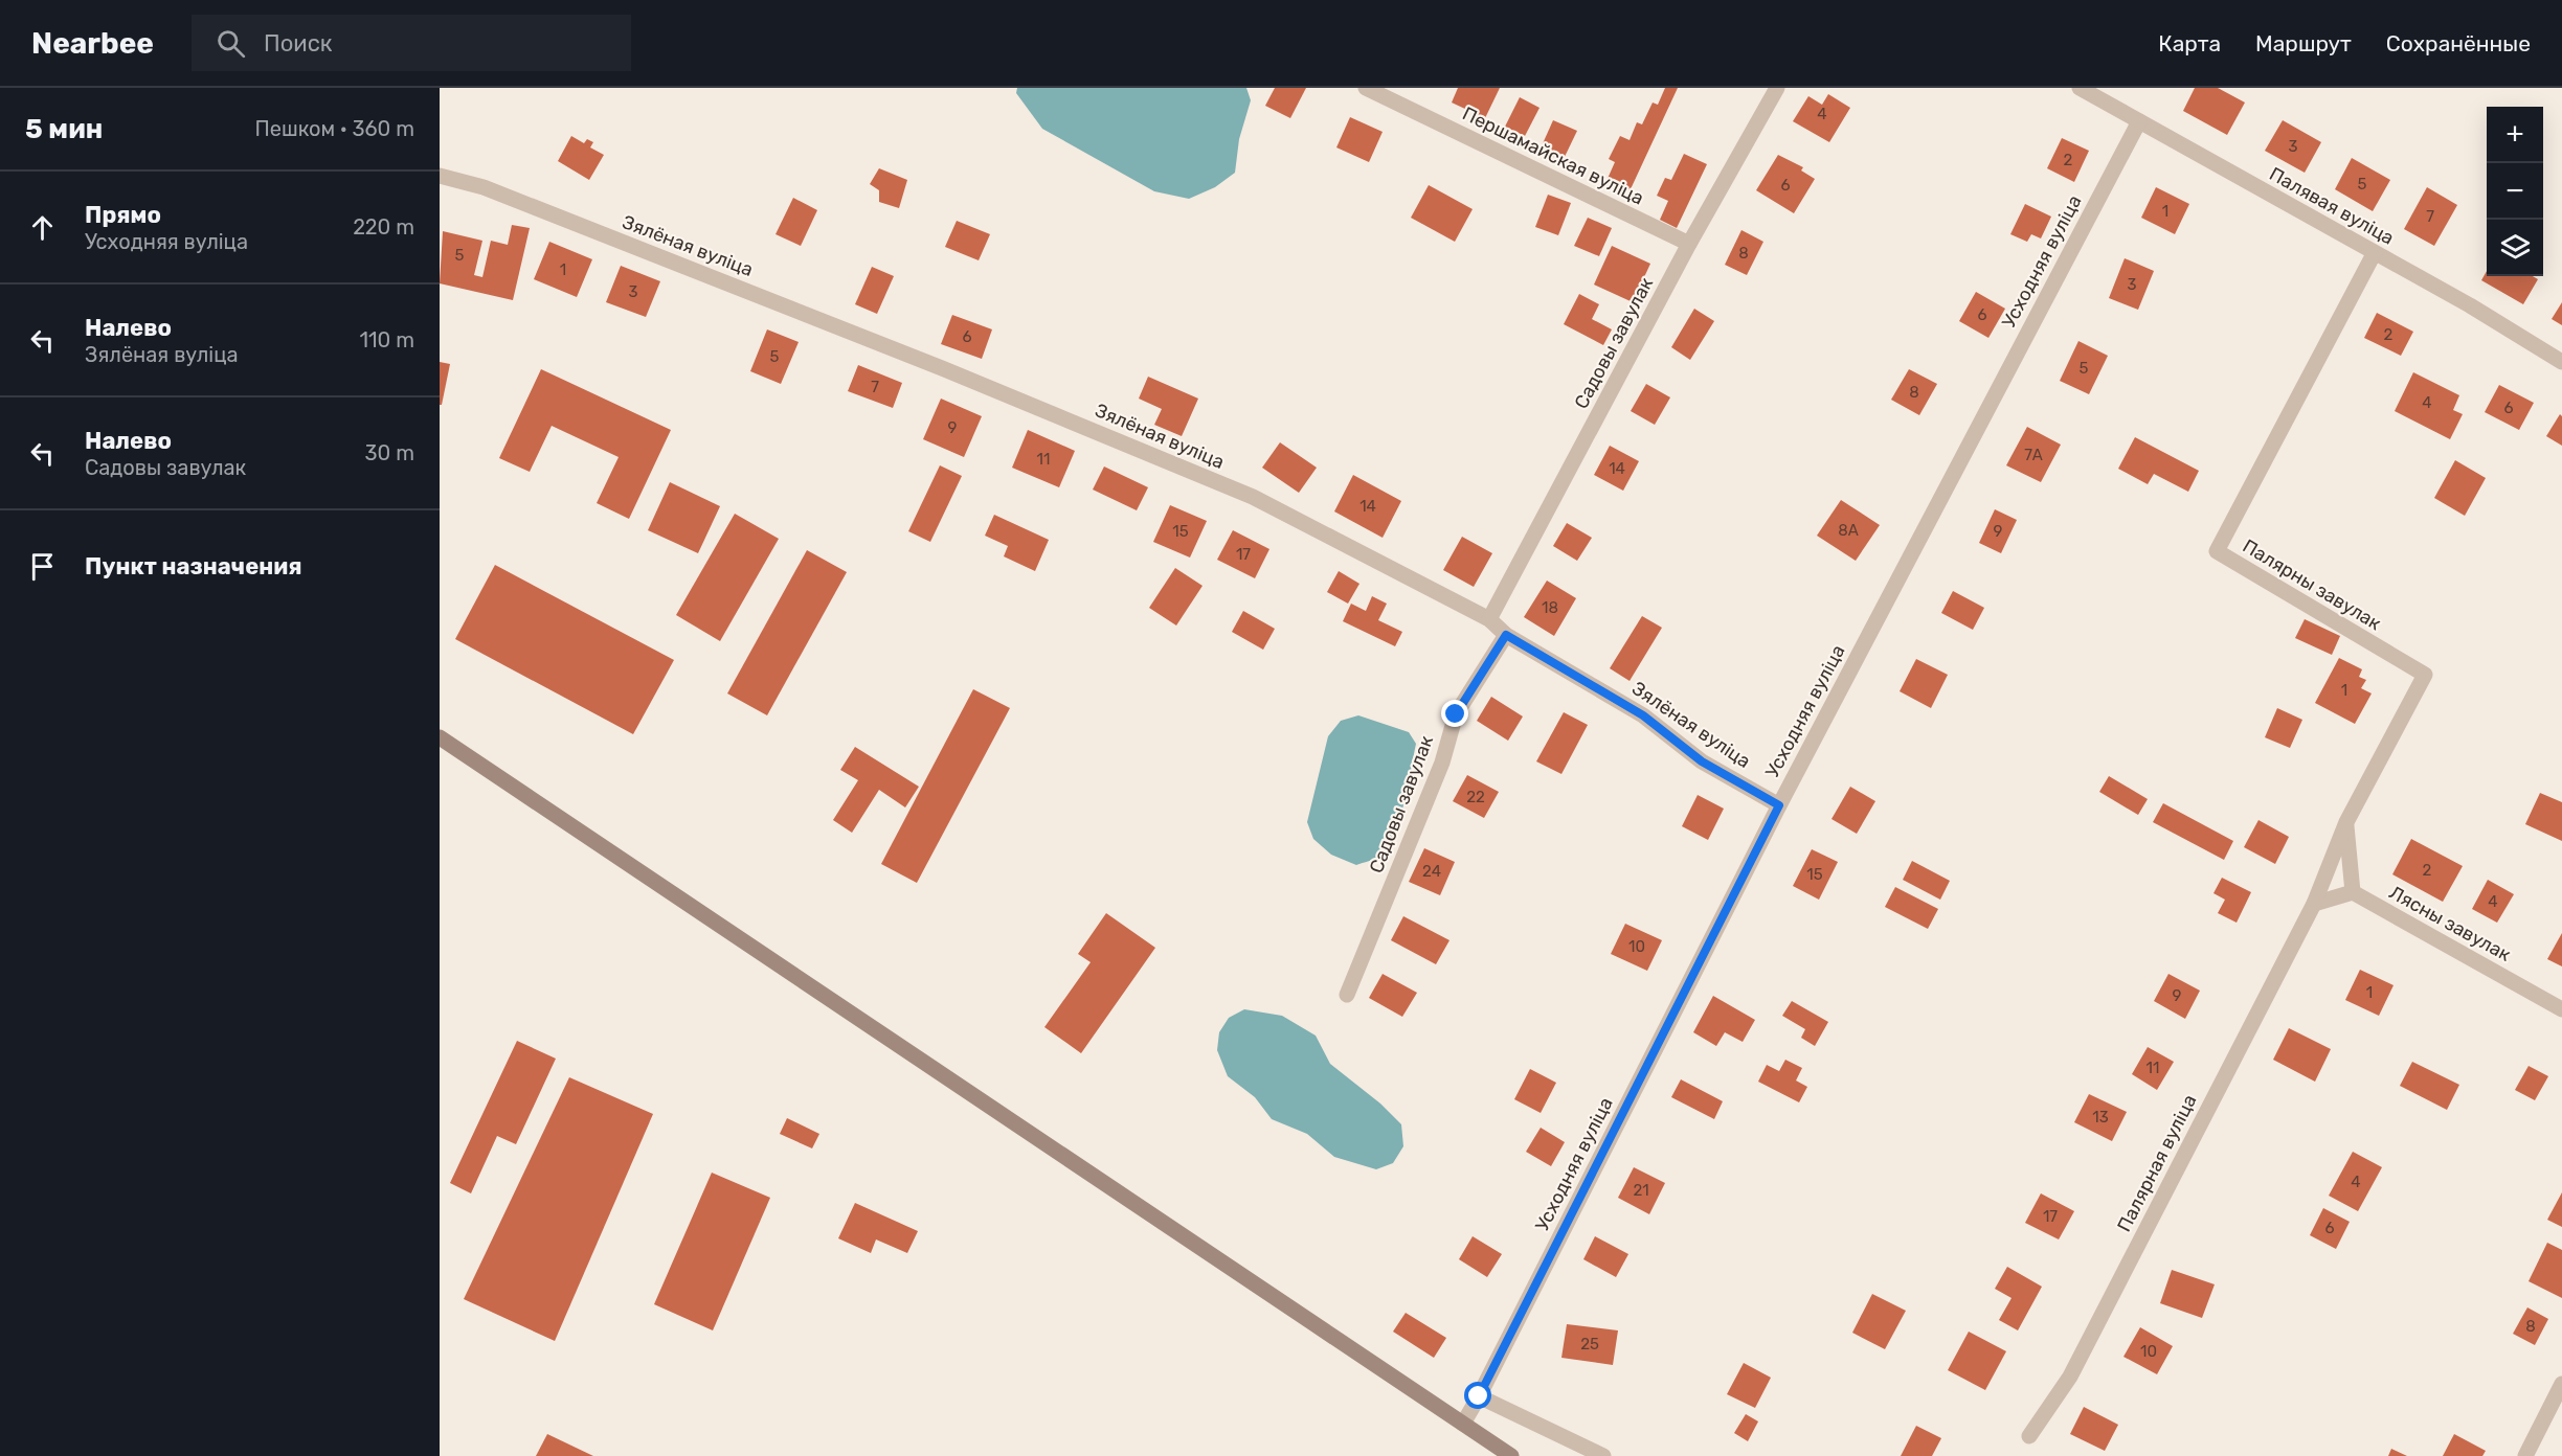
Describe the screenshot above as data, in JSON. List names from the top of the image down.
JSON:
{
  "streets": {
    "street": [
      "Першамайская вуліца",
      "Палявая вуліца",
      "Зялёная вуліца",
      "Усходняя вуліца",
      "Садовы завулак",
      "Палярны завулак",
      "Лясны завулак",
      "Палярная вуліца"
    ]
  },
  "crossings": [
    ["Першамайская вуліца", "Садовы завулак"],
    ["Палявая вуліца", "Усходняя вуліца"],
    ["Палявая вуліца", "Палярны завулак"],
    ["Зялёная вуліца", "Усходняя вуліца"],
    ["Зялёная вуліца", "Садовы завулак"],
    ["Палярны завулак", "Палярная вуліца"]
  ],
  "house_numbers": [
    "4",
    "3",
    "2",
    "5",
    "6",
    "1",
    "7",
    "8",
    "5",
    "1",
    "3",
    "3",
    "6",
    "2",
    "6",
    "5",
    "5",
    "7",
    "8",
    "4",
    "6",
    "9",
    "7А",
    "11",
    "14",
    "14",
    "8А",
    "15",
    "9",
    "17",
    "18",
    "1",
    "22",
    "2",
    "24",
    "15",
    "4",
    "10",
    "1",
    "9",
    "11",
    "13",
    "4",
    "21",
    "17",
    "6",
    "8",
    "25",
    "10"
  ],
  "page": {
    "header": "Nearbee",
    "search": "Поиск",
    "nav": ["Карта", "Маршрут", "Сохранённые"],
    "heading": ["5 мин", "Пешком · 360 m"],
    "map_buttons": ["+", "−"],
    "list": [
      ["Прямо", "Усходняя вуліца", "220 m"],
      ["Налево", "Зялёная вуліца", "110 m"],
      ["Налево", "Садовы завулак", "30 m"],
      "Пункт назначения"
    ]
  }
}
